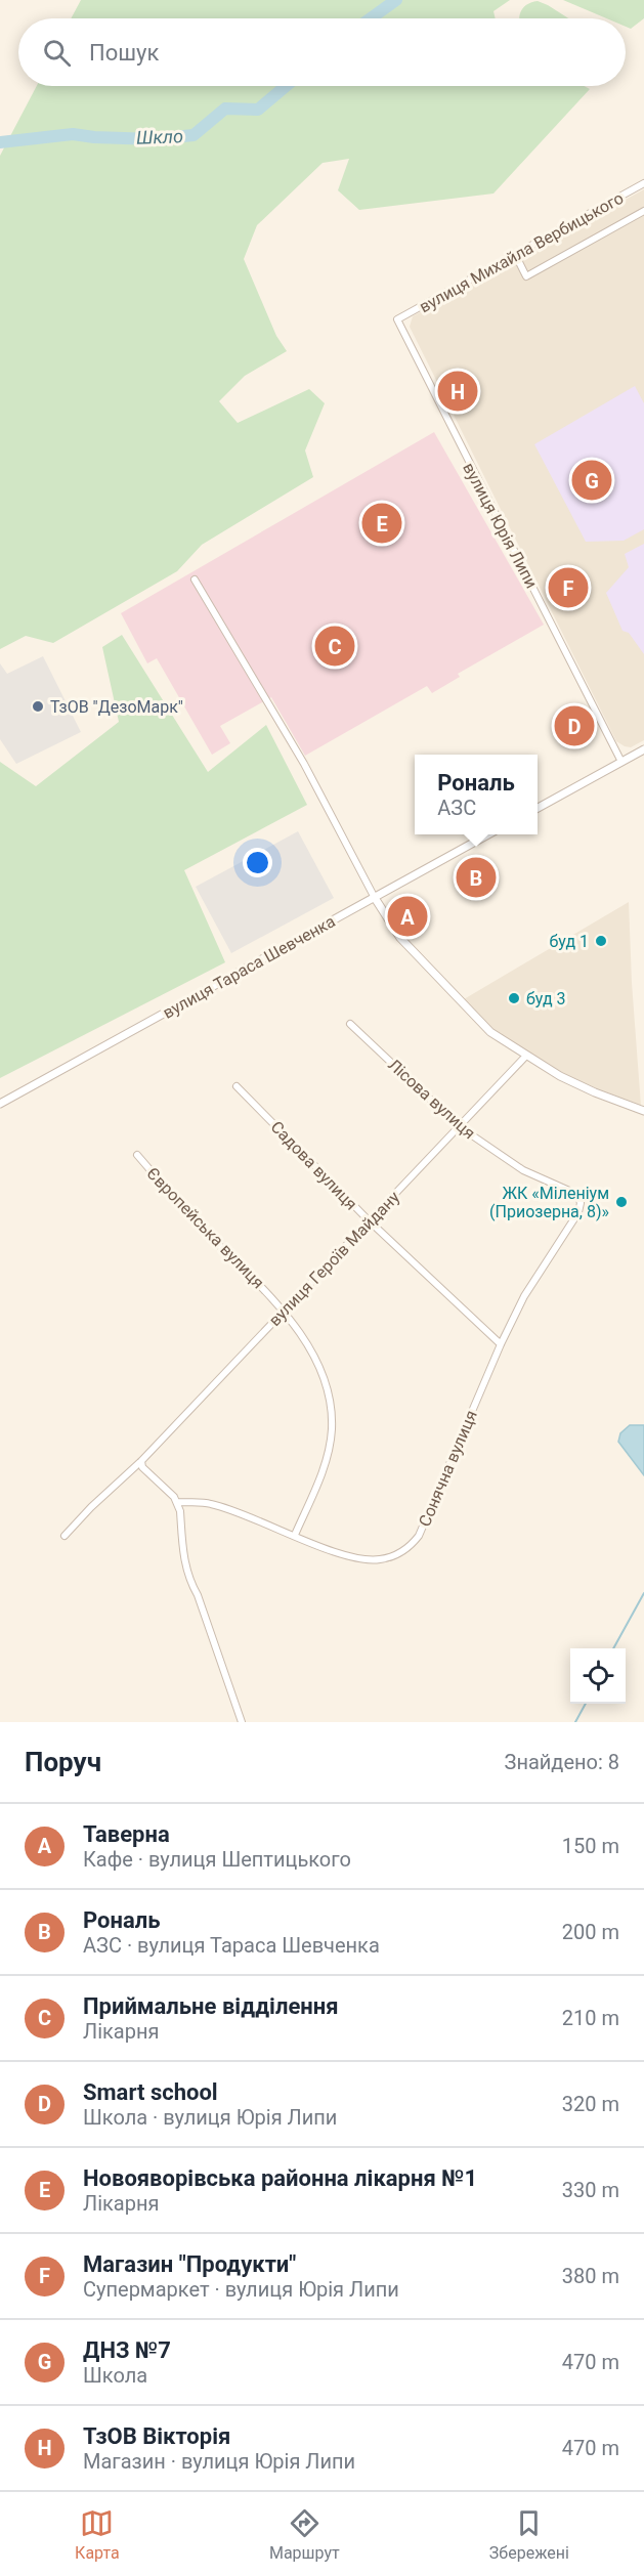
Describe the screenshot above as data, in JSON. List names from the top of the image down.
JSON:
{
  "streets": {
    "street": [
      "вулиця Михайла Вербицького",
      "вулиця Юрія Липи",
      "вулиця Тараса Шевченка",
      "Лісова вулиця",
      "Садова вулиця",
      "Європейська вулиця",
      "вулиця Героїв Майдану",
      "Сонячна вулиця"
    ]
  },
  "crossings": [
    ["вулиця Михайла Вербицького", "вулиця Юрія Липи"],
    ["Лісова вулиця", "вулиця Героїв Майдану"],
    ["Лісова вулиця", "Сонячна вулиця"],
    ["Садова вулиця", "вулиця Героїв Майдану"],
    ["Садова вулиця", "Сонячна вулиця"],
    ["Європейська вулиця", "вулиця Героїв Майдану"],
    ["Європейська вулиця", "Сонячна вулиця"]
  ],
  "water": ["Шкло"],
  "places": [
    "ТзОВ \"ДезоМарк\"",
    "буд 1",
    "буд 3",
    "ЖК «Міленіум (Приозерна, 8)»"
  ],
  "page": {
    "search": "Пошук",
    "pins": [
      "H",
      "G",
      "E",
      "F",
      "C",
      "D",
      "B",
      "A"
    ],
    "popup": ["Рональ", "АЗС"],
    "heading": ["Поруч", "Знайдено: 8"],
    "list": [
      {
        "mark": "A",
        "name": "Таверна",
        "note": "Кафе · вулиця Шептицького",
        "value": "150 m"
      },
      {
        "mark": "B",
        "name": "Рональ",
        "note": "АЗС · вулиця Тараса Шевченка",
        "value": "200 m"
      },
      {
        "mark": "C",
        "name": "Приймальне відділення",
        "note": "Лікарня",
        "value": "210 m"
      },
      {
        "mark": "D",
        "name": "Smart school",
        "note": "Школа · вулиця Юрія Липи",
        "value": "320 m"
      },
      {
        "mark": "E",
        "name": "Новояворівська районна лікарня №1",
        "note": "Лікарня",
        "value": "330 m"
      },
      {
        "mark": "F",
        "name": "Магазин \"Продукти\"",
        "note": "Супермаркет · вулиця Юрія Липи",
        "value": "380 m"
      },
      {
        "mark": "G",
        "name": "ДНЗ №7",
        "note": "Школа",
        "value": "470 m"
      },
      {
        "mark": "H",
        "name": "ТзОВ Вікторія",
        "note": "Магазин · вулиця Юрія Липи",
        "value": "470 m"
      }
    ],
    "nav": ["Карта", "Маршрут", "Збережені"]
  }
}
